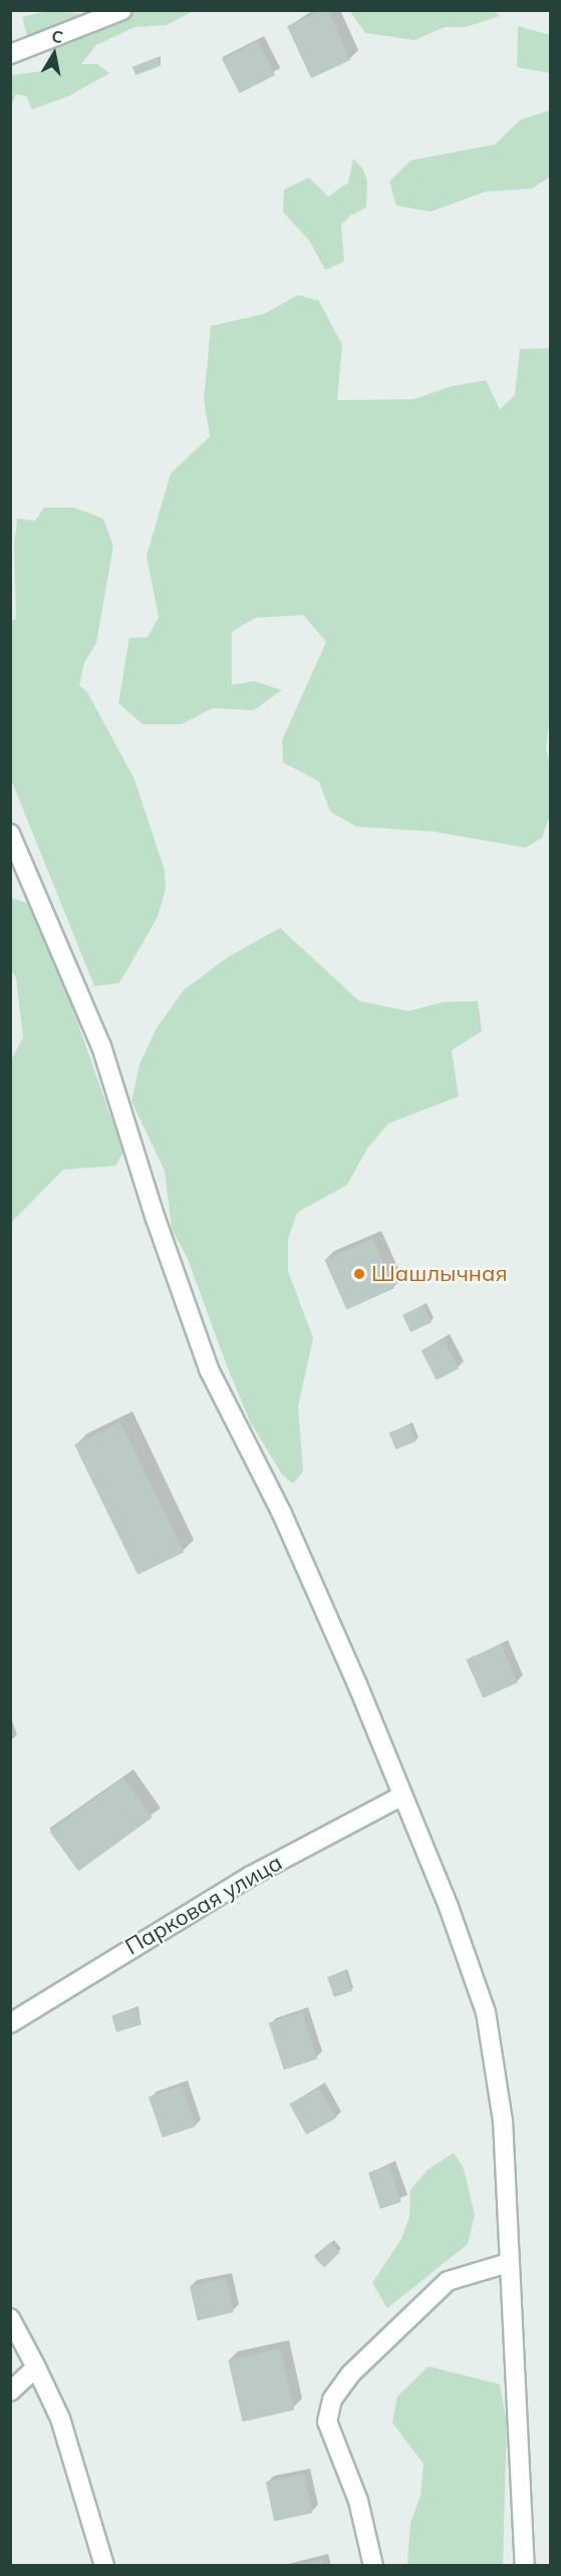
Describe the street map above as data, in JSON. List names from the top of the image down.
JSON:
{
  "streets": {
    "main road": ["Парковая улица"]
  },
  "places": ["Шашлычная"],
  "north": "top"
}
